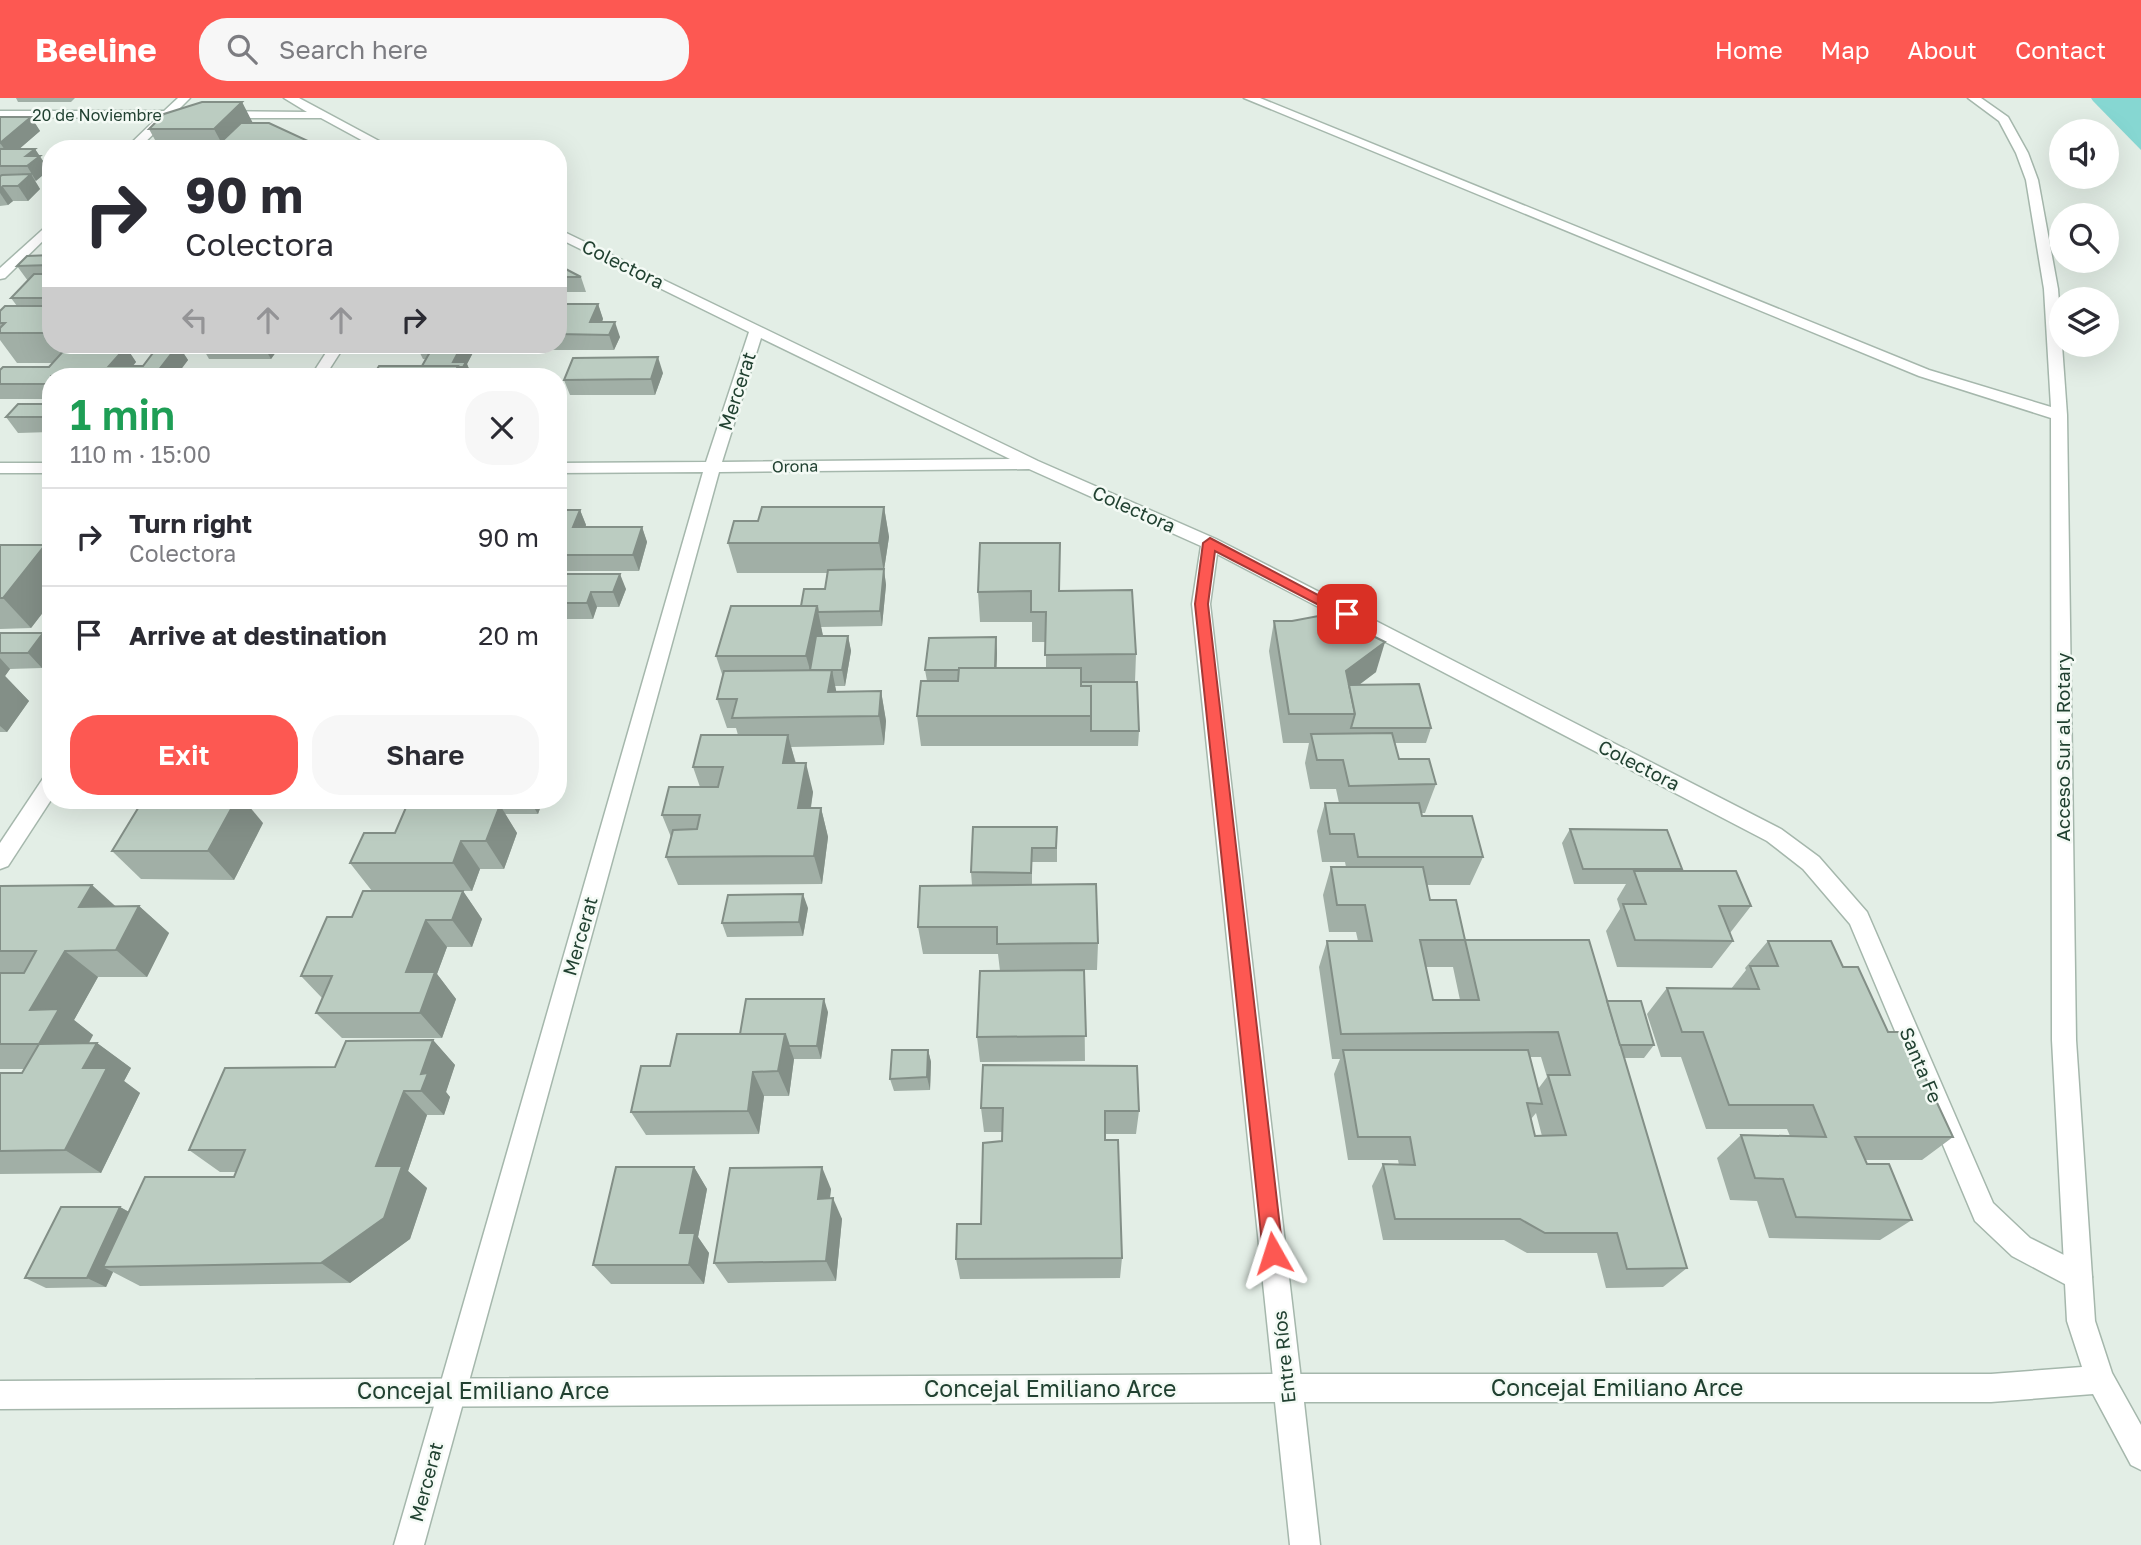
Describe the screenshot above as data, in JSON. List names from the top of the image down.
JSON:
{
  "streets": {
    "street": [
      "20 de Noviembre",
      "Colectora",
      "Mercerat",
      "Orona",
      "Acceso Sur al Rotary",
      "Santa Fe",
      "Entre Ríos",
      "Concejal Emiliano Arce"
    ]
  },
  "crossings": [
    ["Colectora", "Mercerat"],
    ["Colectora", "Orona"],
    ["Colectora", "Santa Fe"],
    ["Colectora", "Entre Ríos"],
    ["Mercerat", "Orona"],
    ["Mercerat", "Concejal Emiliano Arce"],
    ["Acceso Sur al Rotary", "Santa Fe"],
    ["Acceso Sur al Rotary", "Concejal Emiliano Arce"],
    ["Entre Ríos", "Concejal Emiliano Arce"]
  ],
  "page": {
    "header": "Beeline",
    "search": "Search here",
    "nav": [
      "Home",
      "Map",
      "About",
      "Contact"
    ],
    "turn": ["90 m", "Colectora"],
    "heading": ["1 min", "110 m · 15:00"],
    "list": [
      {
        "name": "Turn right",
        "note": "Colectora",
        "value": "90 m"
      },
      {
        "name": "Arrive at destination",
        "value": "20 m"
      }
    ],
    "buttons": ["Exit", "Share"]
  }
}
